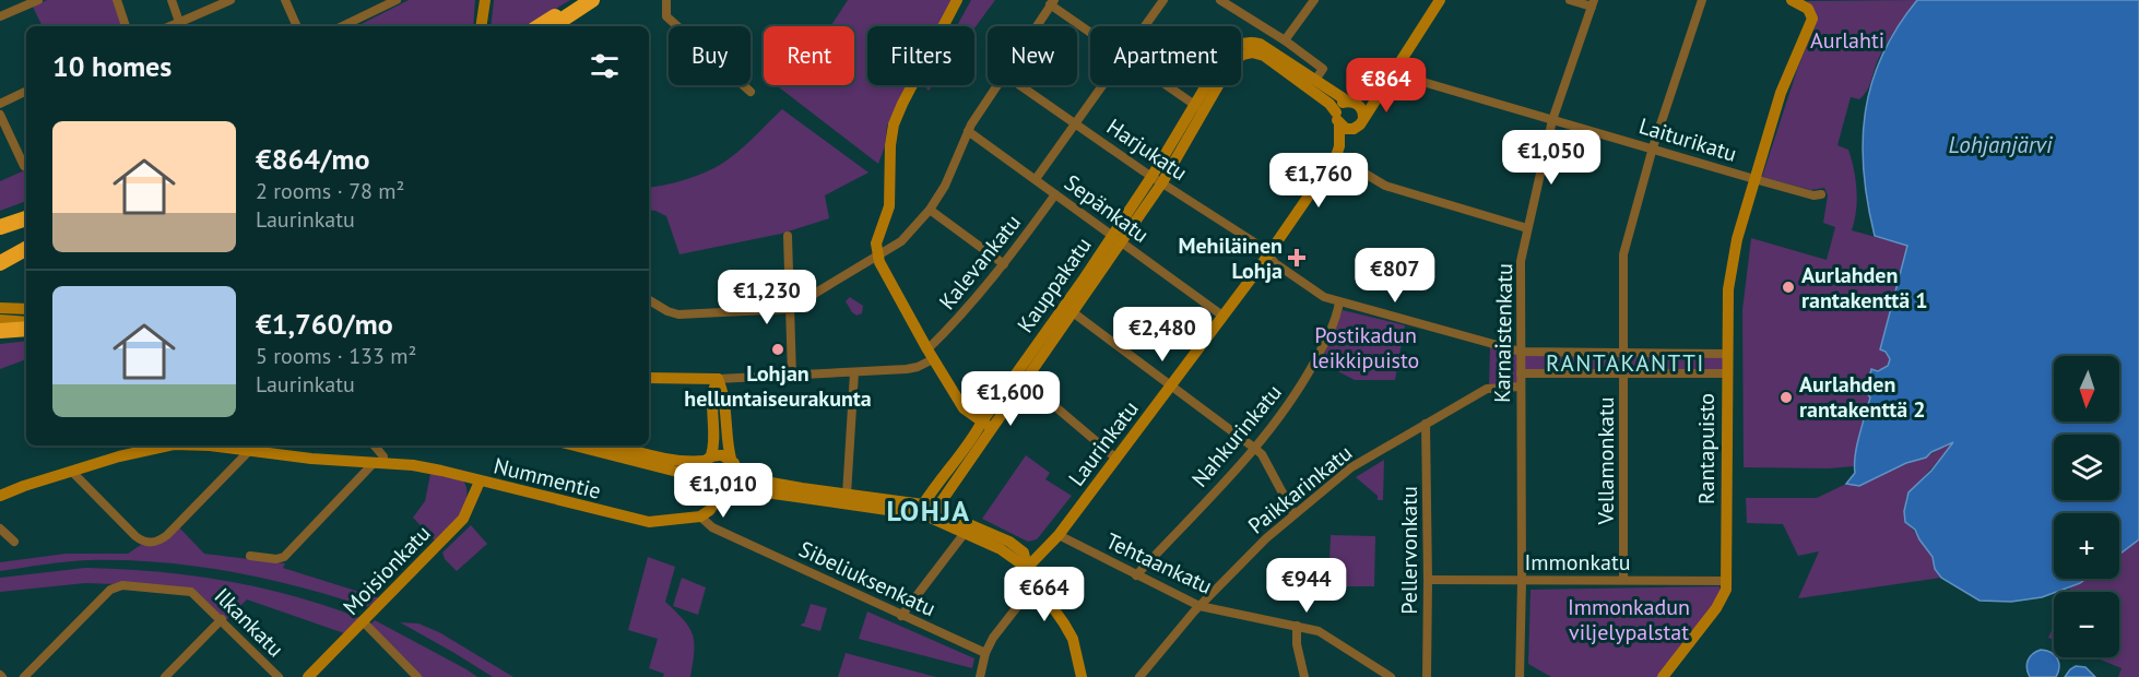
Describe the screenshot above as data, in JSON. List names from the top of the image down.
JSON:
{
  "streets": {
    "street": [
      "Laiturikatu",
      "Harjukatu",
      "Sepänkatu",
      "Kalevankatu",
      "Kauppakatu",
      "Karnaistenkatu",
      "Nahkurinkatu",
      "Laurinkatu",
      "Rantapuisto",
      "Vellamonkatu",
      "Nummentie",
      "Paikkarinkatu",
      "Pellervonkatu",
      "Immonkatu",
      "Tehtaankatu",
      "Moisionkatu",
      "Sibeliuksenkatu",
      "Ilkankatu"
    ]
  },
  "crossings": [
    ["Laiturikatu", "Karnaistenkatu"],
    ["Laiturikatu", "Rantapuisto"],
    ["Laiturikatu", "Vellamonkatu"],
    ["Harjukatu", "Kauppakatu"],
    ["Harjukatu", "Karnaistenkatu"],
    ["Harjukatu", "Nahkurinkatu"],
    ["Harjukatu", "Laurinkatu"],
    ["Harjukatu", "Rantapuisto"],
    ["Harjukatu", "Vellamonkatu"],
    ["Sepänkatu", "Kalevankatu"],
    ["Sepänkatu", "Kauppakatu"],
    ["Sepänkatu", "Laurinkatu"],
    ["Kauppakatu", "Laurinkatu"],
    ["Karnaistenkatu", "Paikkarinkatu"],
    ["Karnaistenkatu", "Immonkatu"],
    ["Nahkurinkatu", "Tehtaankatu"],
    ["Laurinkatu", "Tehtaankatu"],
    ["Rantapuisto", "Immonkatu"],
    ["Vellamonkatu", "Immonkatu"],
    ["Nummentie", "Moisionkatu"],
    ["Nummentie", "Sibeliuksenkatu"],
    ["Paikkarinkatu", "Pellervonkatu"],
    ["Paikkarinkatu", "Tehtaankatu"],
    ["Pellervonkatu", "Immonkatu"]
  ],
  "districts": ["RANTAKANTTI", "LOHJA"],
  "water": ["Lohjanjärvi"],
  "parks": ["Aurlahti", "Postikadun leikkipuisto", "Immonkadun viljelypalstat"],
  "places": {
    "health": ["Mehiläinen Lohja"],
    "other": ["Aurlahden rantakenttä 1", "Lohjan helluntaiseurakunta", "Aurlahden rantakenttä 2"]
  },
  "north": "bottom",
  "page": {
    "chip": [
      "Buy",
      "Rent",
      "Filters",
      "New",
      "Apartment"
    ],
    "heading": "10 homes",
    "price": [
      "€864",
      "€1,050",
      "€1,760",
      "€807",
      "€1,230",
      "€2,480",
      "€1,600",
      "€1,010",
      "€944",
      "€664"
    ],
    "list": [
      {
        "name": "€864/mo",
        "note": "2 rooms · 78 m² · Laurinkatu"
      },
      {
        "name": "€1,760/mo",
        "note": "5 rooms · 133 m² · Laurinkatu"
      }
    ],
    "map_buttons": ["+", "−"]
  }
}
